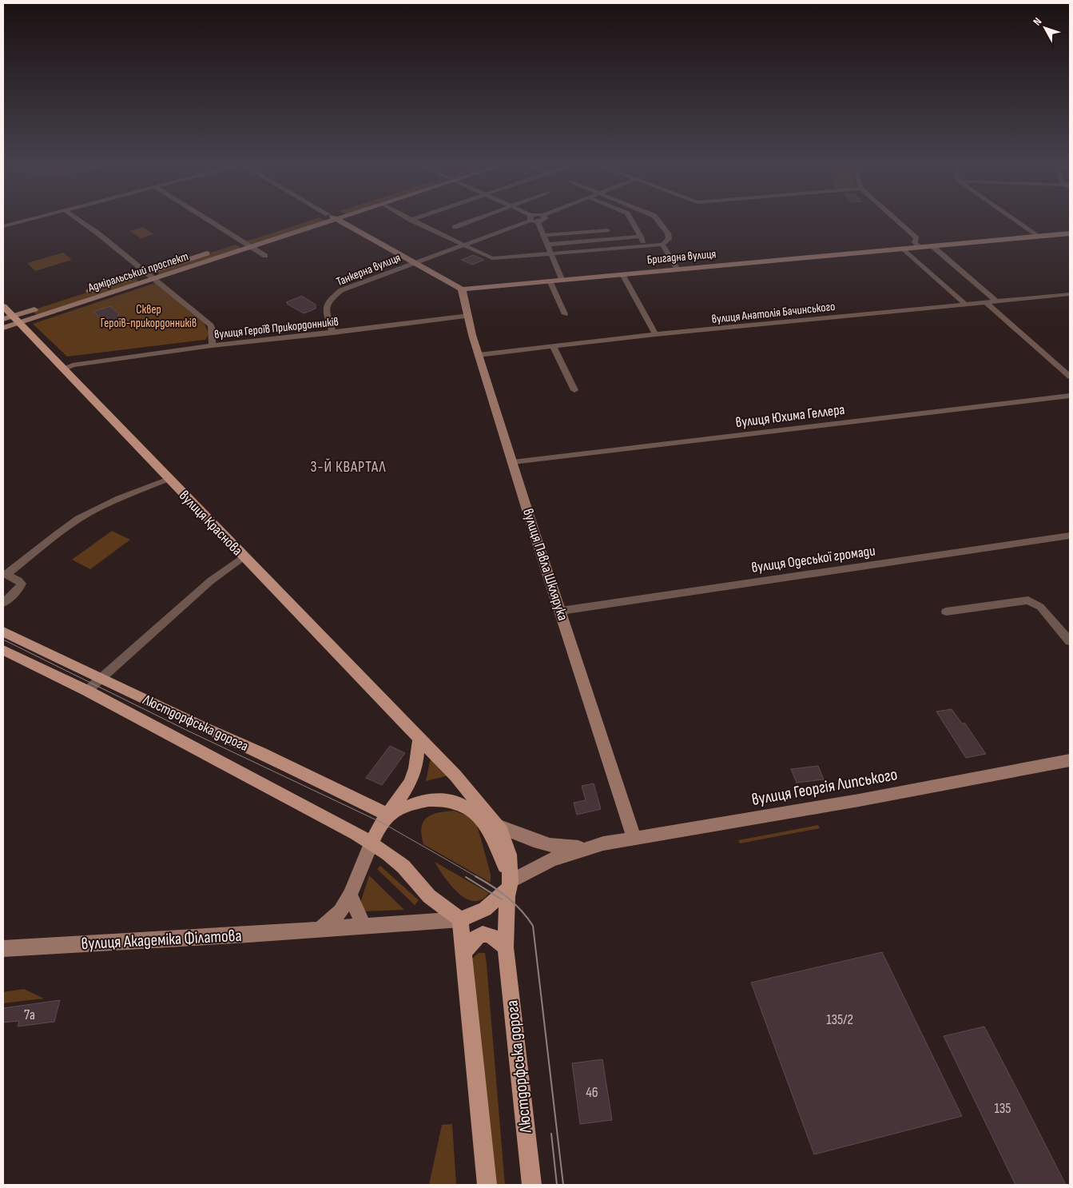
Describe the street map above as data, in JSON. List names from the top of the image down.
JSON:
{
  "streets": {
    "main road": ["вулиця Краснова", "Люстдорфська дорога"],
    "street": [
      "Бригадна вулиця",
      "Танкерна вулиця",
      "Адміральський проспект",
      "вулиця Анатолія Бачинського",
      "вулиця Героїв Прикордонників",
      "вулиця Юхима Геллера",
      "вулиця Одеської громади",
      "вулиця Павла Шклярука",
      "вулиця Георгія Липського",
      "вулиця Академіка Філатова"
    ]
  },
  "crossings": [
    ["Бригадна вулиця", "вулиця Павла Шклярука"],
    ["Танкерна вулиця", "вулиця Героїв Прикордонників"],
    ["Адміральський проспект", "вулиця Краснова"],
    ["вулиця Анатолія Бачинського", "вулиця Павла Шклярука"],
    ["вулиця Героїв Прикордонників", "вулиця Краснова"],
    ["вулиця Героїв Прикордонників", "вулиця Павла Шклярука"],
    ["вулиця Юхима Геллера", "вулиця Павла Шклярука"],
    ["вулиця Краснова", "Люстдорфська дорога"],
    ["вулиця Краснова", "вулиця Георгія Липського"],
    ["вулиця Одеської громади", "вулиця Павла Шклярука"],
    ["вулиця Павла Шклярука", "вулиця Георгія Липського"],
    ["Люстдорфська дорога", "вулиця Георгія Липського"],
    ["Люстдорфська дорога", "вулиця Академіка Філатова"]
  ],
  "districts": ["3-Й КВАРТАЛ"],
  "parks": ["Сквер Героїв-прикордонників"],
  "house_numbers": [
    "7а",
    "135/2",
    "46",
    "135"
  ],
  "north": "top left"
}
